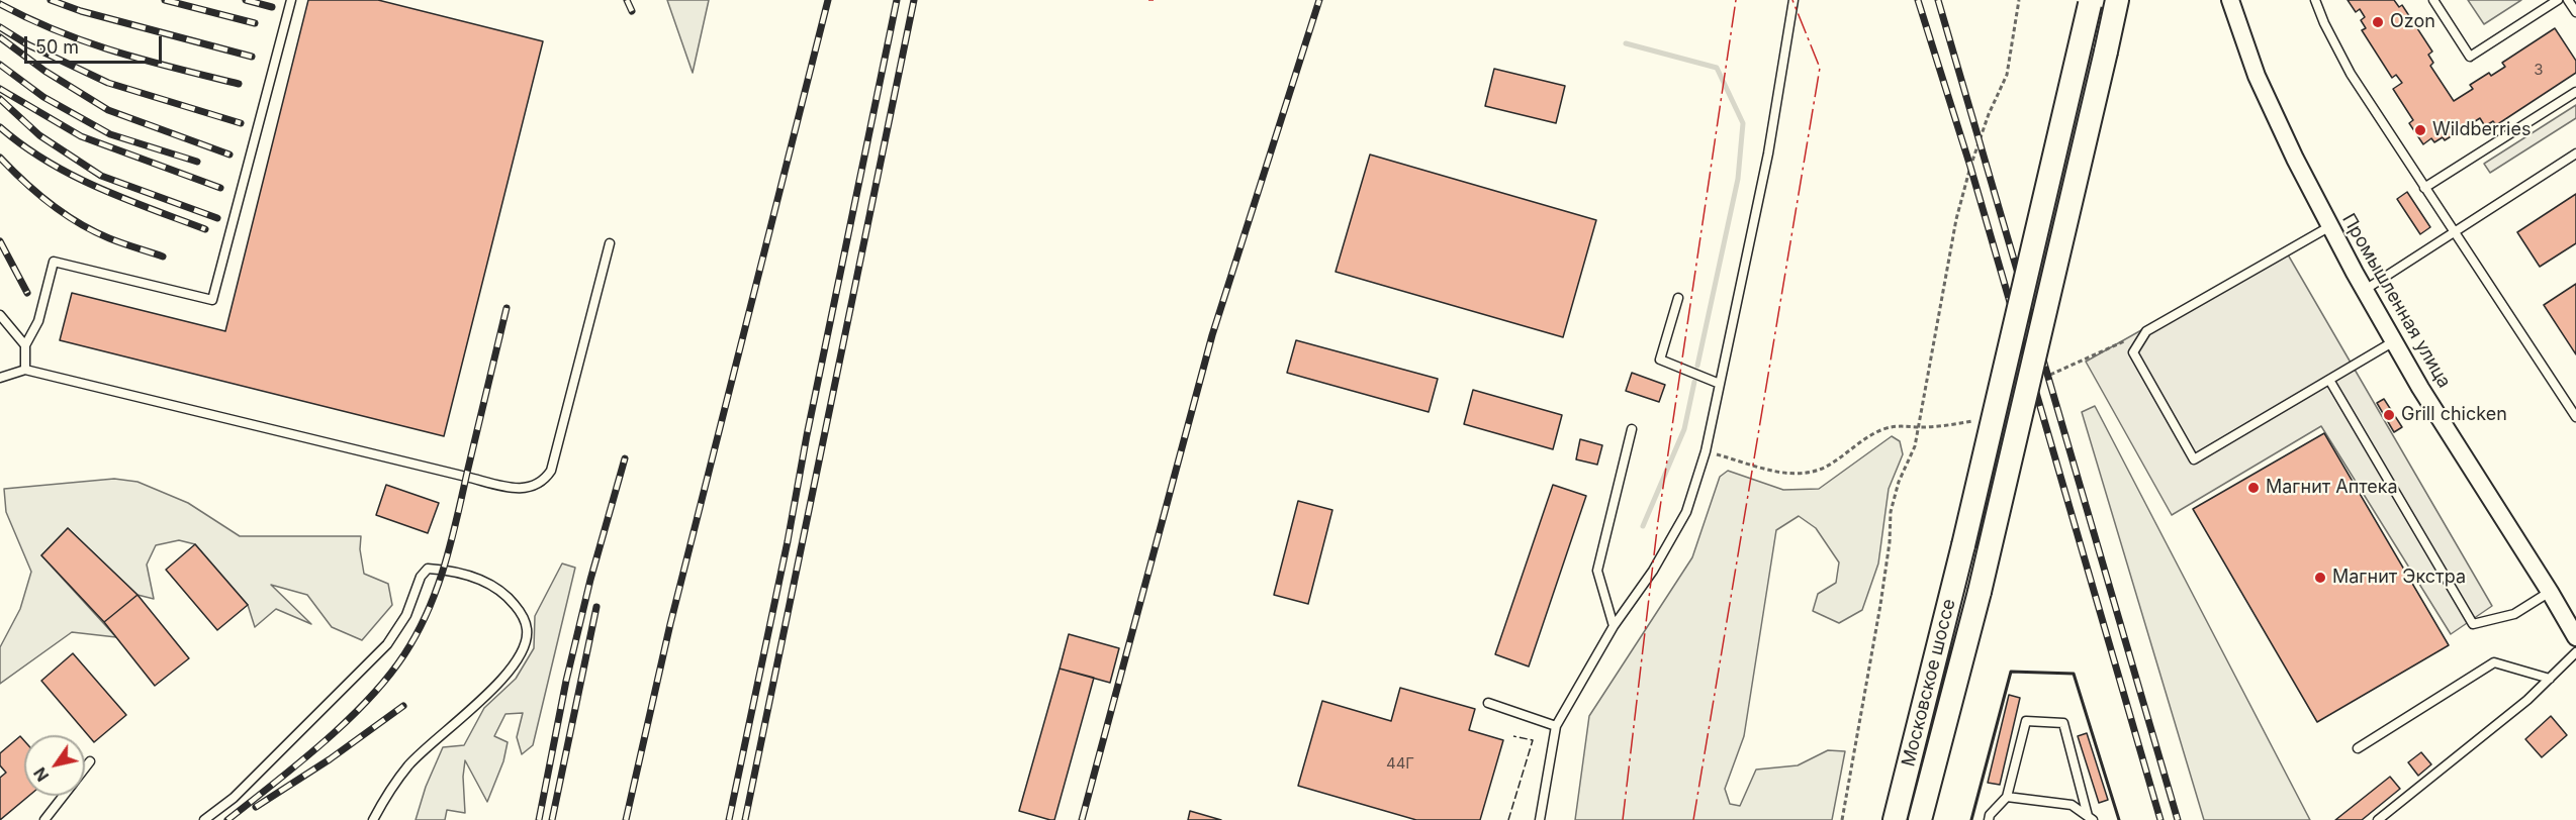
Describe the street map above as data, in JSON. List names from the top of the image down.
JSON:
{
  "streets": {
    "main road": ["Московское шоссе"],
    "street": ["Промышленная улица"]
  },
  "places": [
    "Ozon",
    "Wildberries",
    "Grill chicken",
    "Магнит Аптека",
    "Магнит Экстра"
  ],
  "house_numbers": ["3", "44Г"],
  "scale_bar": "50 m",
  "north": "bottom left"
}
